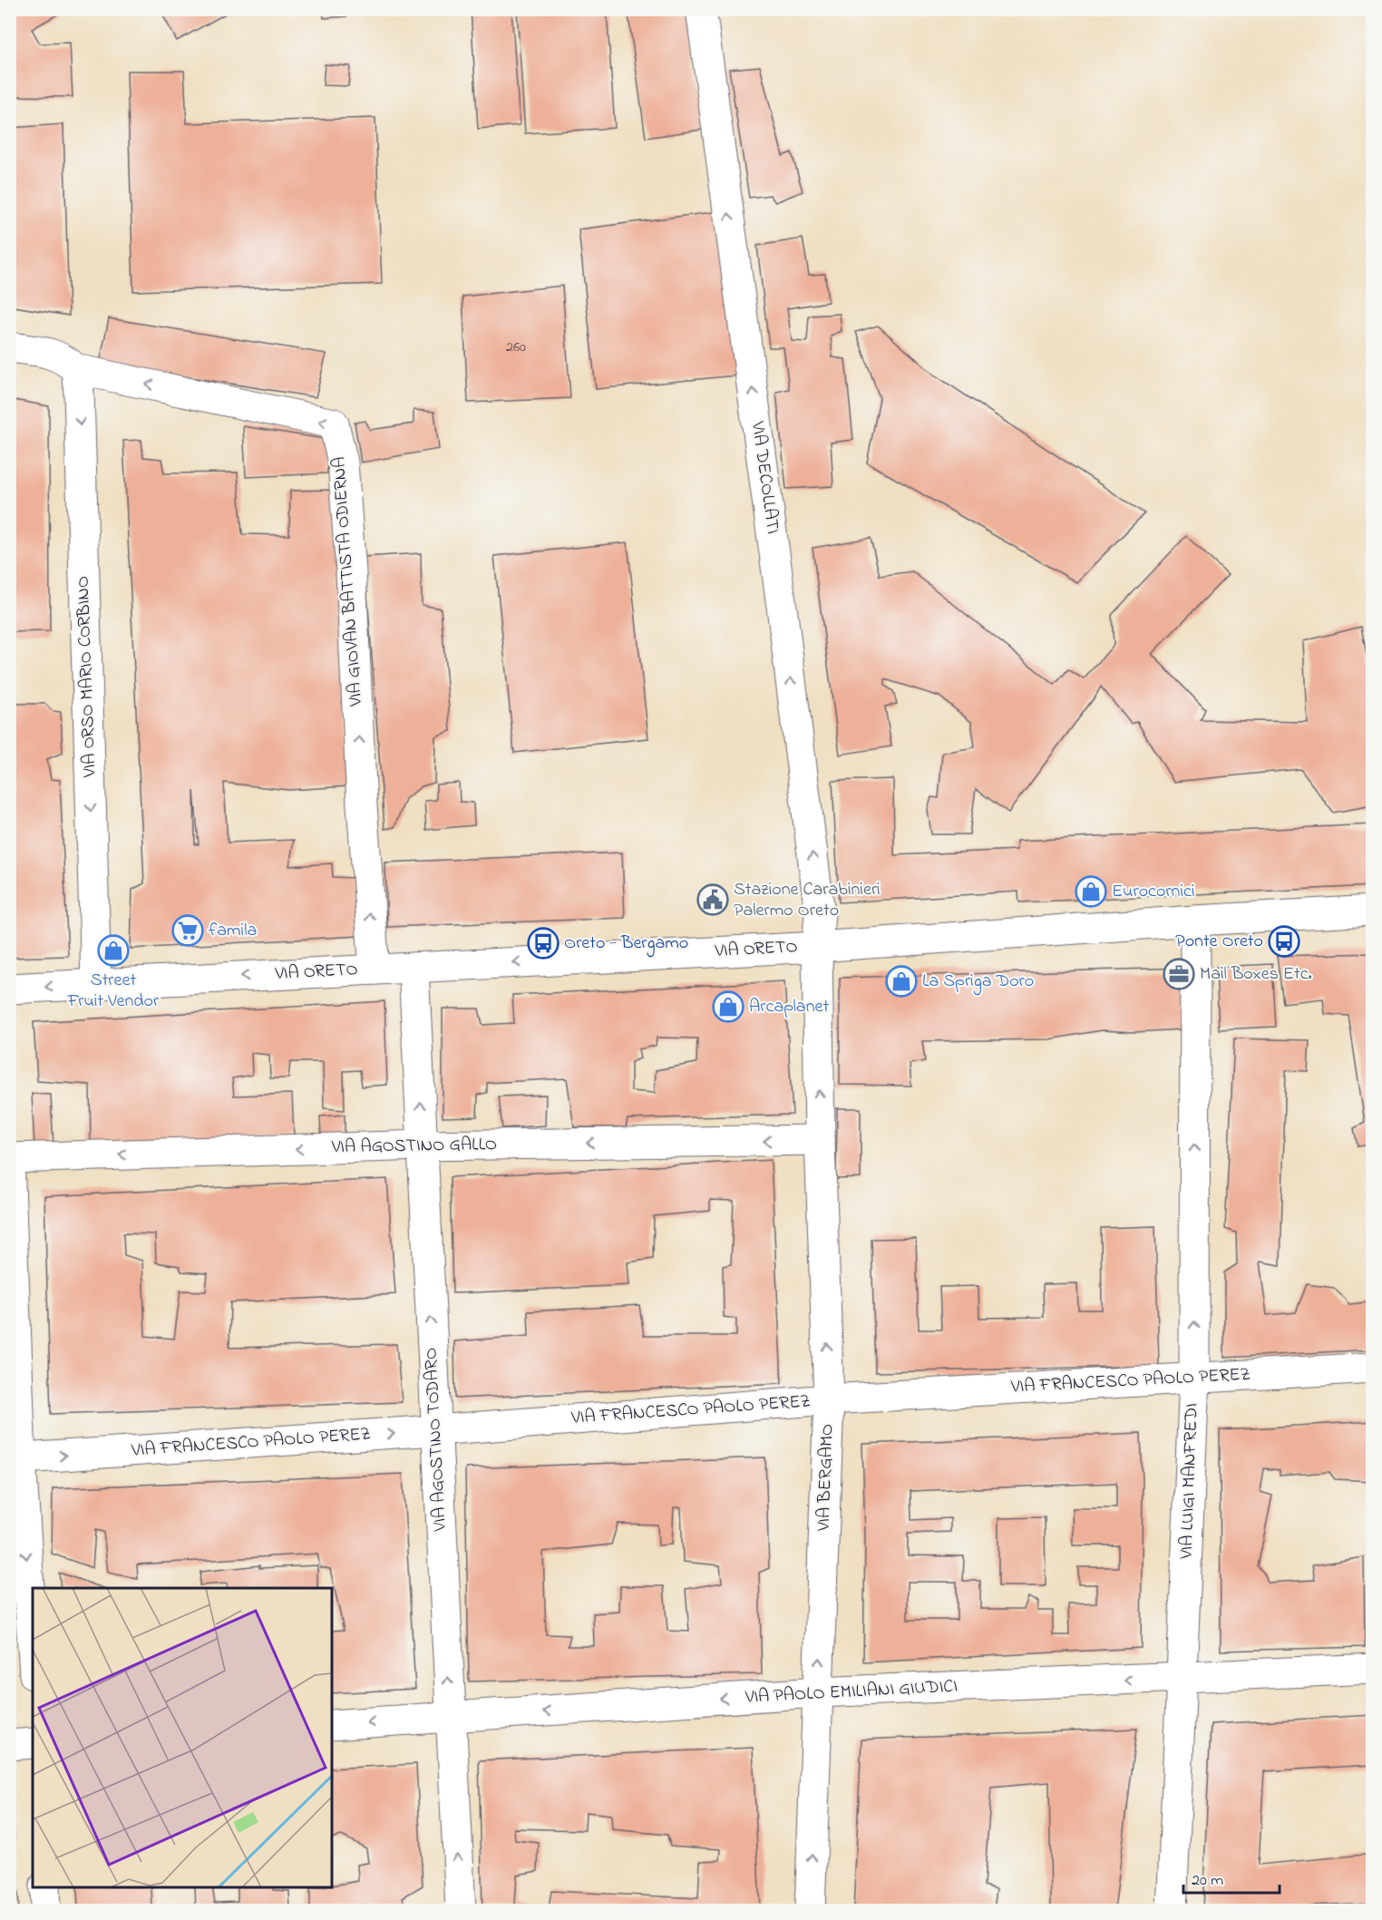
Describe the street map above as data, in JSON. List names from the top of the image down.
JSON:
{
  "streets": {
    "street": [
      "VIA DECOLLATI",
      "VIA GIOVAN BATTISTA ODIERNA",
      "VIA ORSO MARIO CORBINO",
      "VIA ORETO",
      "VIA AGOSTINO GALLO",
      "VIA FRANCESCO PAOLO PEREZ",
      "VIA AGOSTINO TODARO",
      "VIA BERGAMO",
      "VIA LUIGI MANFREDI",
      "VIA PAOLO EMILIANI GIUDICI"
    ]
  },
  "crossings": [
    ["VIA DECOLLATI", "VIA ORETO"],
    ["VIA DECOLLATI", "VIA BERGAMO"],
    ["VIA GIOVAN BATTISTA ODIERNA", "VIA ORSO MARIO CORBINO"],
    ["VIA GIOVAN BATTISTA ODIERNA", "VIA ORETO"],
    ["VIA ORSO MARIO CORBINO", "VIA ORETO"],
    ["VIA ORETO", "VIA AGOSTINO TODARO"],
    ["VIA ORETO", "VIA BERGAMO"],
    ["VIA ORETO", "VIA LUIGI MANFREDI"],
    ["VIA AGOSTINO GALLO", "VIA AGOSTINO TODARO"],
    ["VIA AGOSTINO GALLO", "VIA BERGAMO"],
    ["VIA FRANCESCO PAOLO PEREZ", "VIA AGOSTINO TODARO"],
    ["VIA FRANCESCO PAOLO PEREZ", "VIA BERGAMO"],
    ["VIA FRANCESCO PAOLO PEREZ", "VIA LUIGI MANFREDI"],
    ["VIA AGOSTINO TODARO", "VIA PAOLO EMILIANI GIUDICI"],
    ["VIA BERGAMO", "VIA PAOLO EMILIANI GIUDICI"],
    ["VIA LUIGI MANFREDI", "VIA PAOLO EMILIANI GIUDICI"]
  ],
  "one_way": [
    "VIA DECOLLATI",
    "VIA GIOVAN BATTISTA ODIERNA",
    "VIA ORSO MARIO CORBINO",
    "VIA ORETO",
    "VIA AGOSTINO GALLO",
    "VIA AGOSTINO TODARO",
    "VIA BERGAMO",
    "VIA LUIGI MANFREDI",
    "VIA PAOLO EMILIANI GIUDICI"
  ],
  "places": {
    "shop": [
      "Eurocornici",
      "Street Fruit Vendor",
      "La Spriga Doro",
      "Arcaplanet"
    ],
    "public building": ["Stazione Carabinieri Palermo Oreto"],
    "supermarket": ["famila"],
    "bus stop": ["Ponte Oreto", "Oreto - Bergamo"],
    "office": ["Mail Boxes Etc."]
  },
  "house_numbers": ["260"],
  "scale_bar": "20 m"
}
